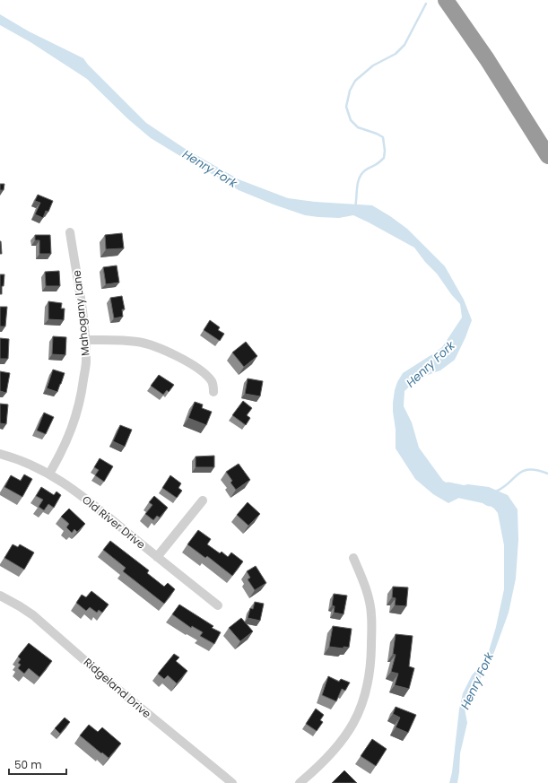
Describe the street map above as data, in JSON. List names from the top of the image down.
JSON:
{
  "streets": {
    "street": ["Mahogany Lane", "Old River Drive", "Ridgeland Drive"]
  },
  "crossings": [
    ["Mahogany Lane", "Old River Drive"]
  ],
  "water": ["Henry Fork"],
  "scale_bar": "50 m"
}
